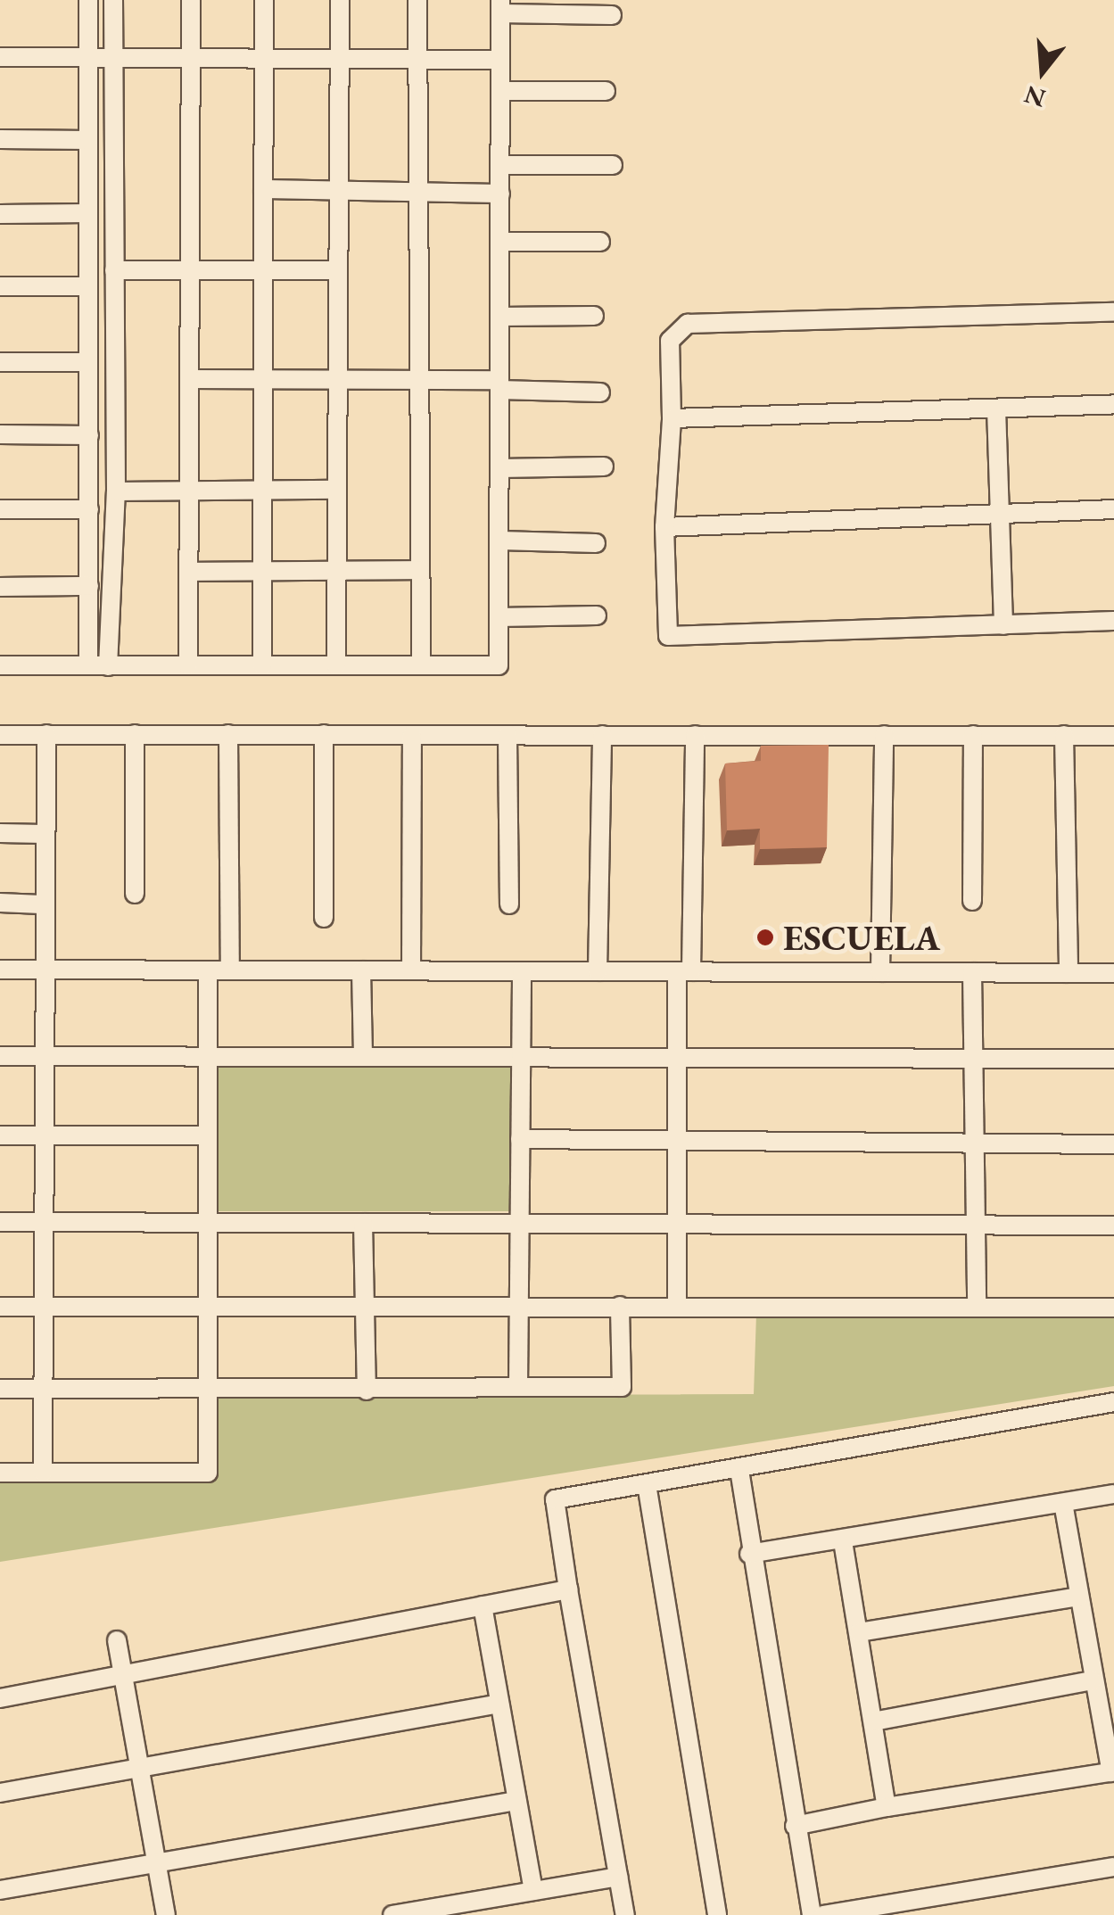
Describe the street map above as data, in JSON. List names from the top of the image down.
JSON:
{
  "places": ["ESCUELA"],
  "north": "bottom"
}
